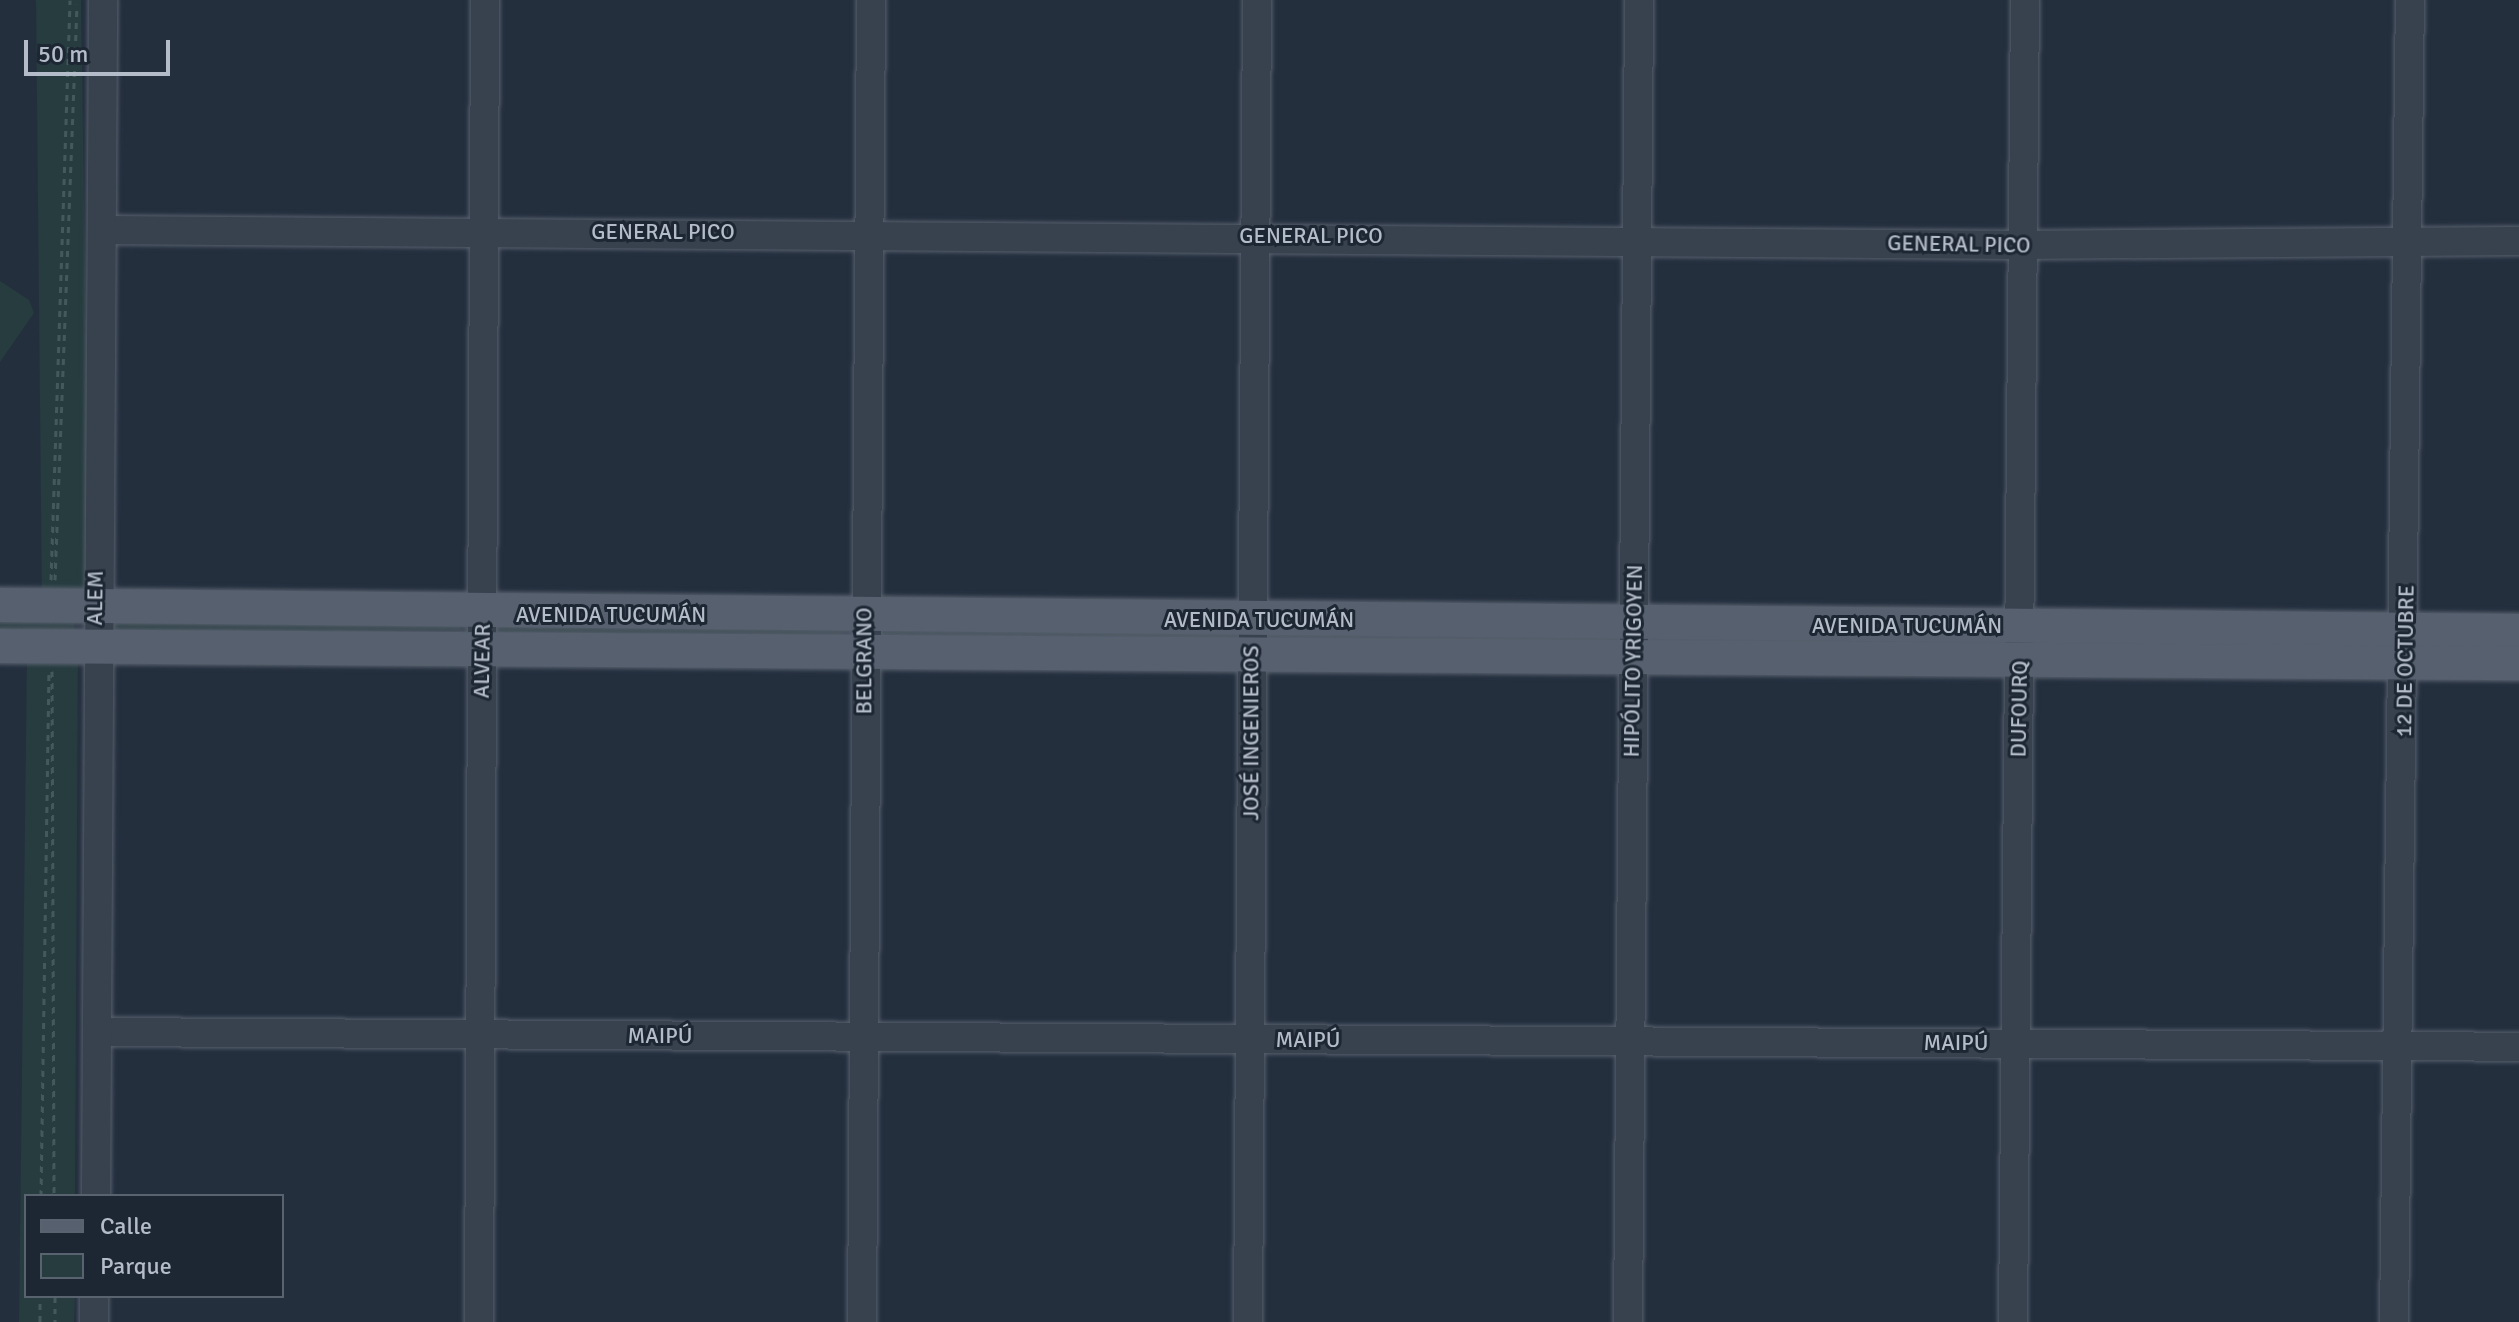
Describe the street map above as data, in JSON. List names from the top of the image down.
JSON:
{
  "streets": {
    "main road": ["AVENIDA TUCUMÁN"],
    "street": [
      "GENERAL PICO",
      "ALEM",
      "ALVEAR",
      "BELGRANO",
      "HIPÓLITO YRIGOYEN",
      "12 DE OCTUBRE",
      "DUFOURQ",
      "JOSÉ INGENIEROS",
      "MAIPÚ"
    ]
  },
  "crossings": [
    ["GENERAL PICO", "ALEM"],
    ["GENERAL PICO", "ALVEAR"],
    ["GENERAL PICO", "BELGRANO"],
    ["GENERAL PICO", "HIPÓLITO YRIGOYEN"],
    ["GENERAL PICO", "12 DE OCTUBRE"],
    ["GENERAL PICO", "DUFOURQ"],
    ["GENERAL PICO", "JOSÉ INGENIEROS"],
    ["ALEM", "AVENIDA TUCUMÁN"],
    ["ALEM", "MAIPÚ"],
    ["AVENIDA TUCUMÁN", "ALVEAR"],
    ["AVENIDA TUCUMÁN", "BELGRANO"],
    ["AVENIDA TUCUMÁN", "HIPÓLITO YRIGOYEN"],
    ["AVENIDA TUCUMÁN", "12 DE OCTUBRE"],
    ["AVENIDA TUCUMÁN", "DUFOURQ"],
    ["AVENIDA TUCUMÁN", "JOSÉ INGENIEROS"],
    ["ALVEAR", "MAIPÚ"],
    ["BELGRANO", "MAIPÚ"],
    ["HIPÓLITO YRIGOYEN", "MAIPÚ"],
    ["12 DE OCTUBRE", "MAIPÚ"],
    ["DUFOURQ", "MAIPÚ"],
    ["JOSÉ INGENIEROS", "MAIPÚ"]
  ],
  "legend": ["Calle", "Parque"],
  "scale_bar": "50 m"
}
